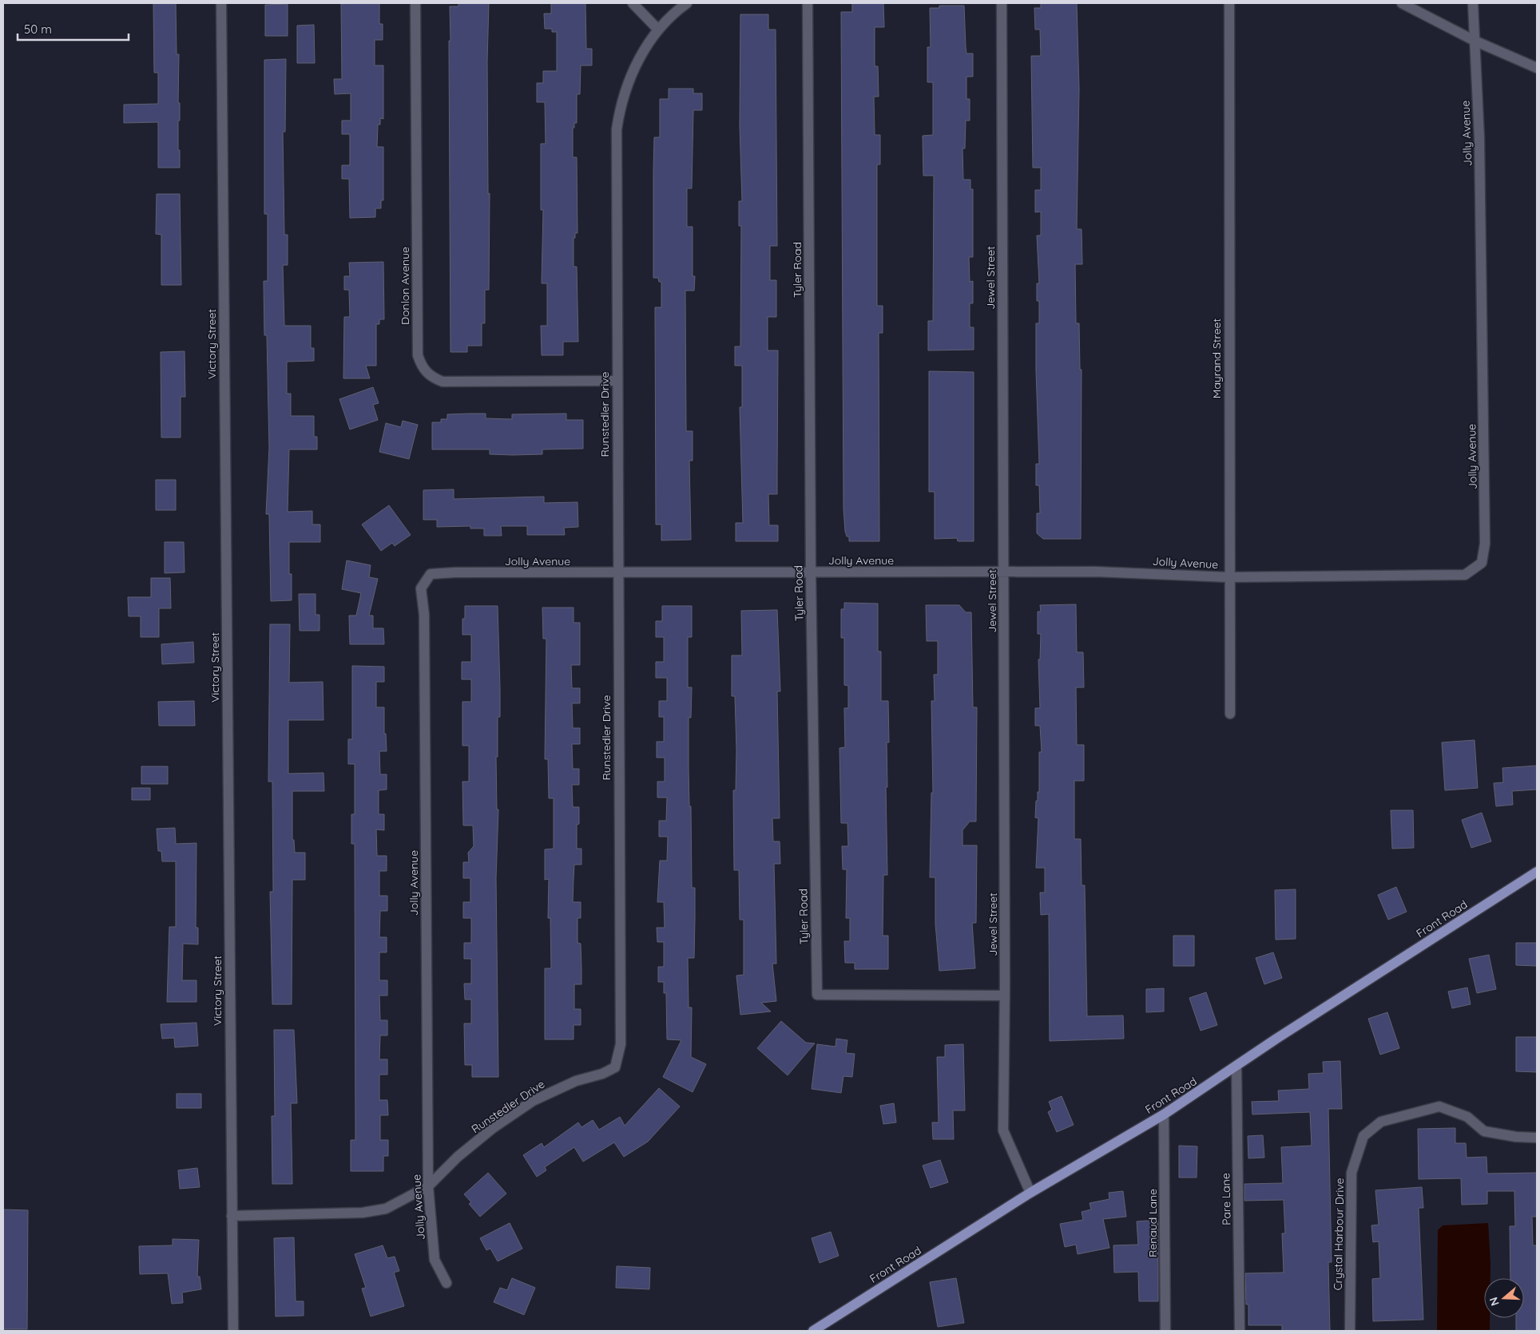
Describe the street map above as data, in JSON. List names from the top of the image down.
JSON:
{
  "streets": {
    "main road": ["Front Road"],
    "street": [
      "Jolly Avenue",
      "Tyler Road",
      "Jewel Street",
      "Donlon Avenue",
      "Victory Street",
      "Mayrand Street",
      "Runstedler Drive",
      "Pare Lane",
      "Renaud Lane",
      "Crystal Harbour Drive"
    ]
  },
  "crossings": [
    ["Jolly Avenue", "Tyler Road"],
    ["Jolly Avenue", "Jewel Street"],
    ["Jolly Avenue", "Mayrand Street"],
    ["Jolly Avenue", "Runstedler Drive"],
    ["Tyler Road", "Jewel Street"],
    ["Jewel Street", "Front Road"],
    ["Donlon Avenue", "Runstedler Drive"],
    ["Victory Street", "Runstedler Drive"],
    ["Front Road", "Pare Lane"],
    ["Front Road", "Renaud Lane"]
  ],
  "scale_bar": "50 m",
  "north": "left"
}
